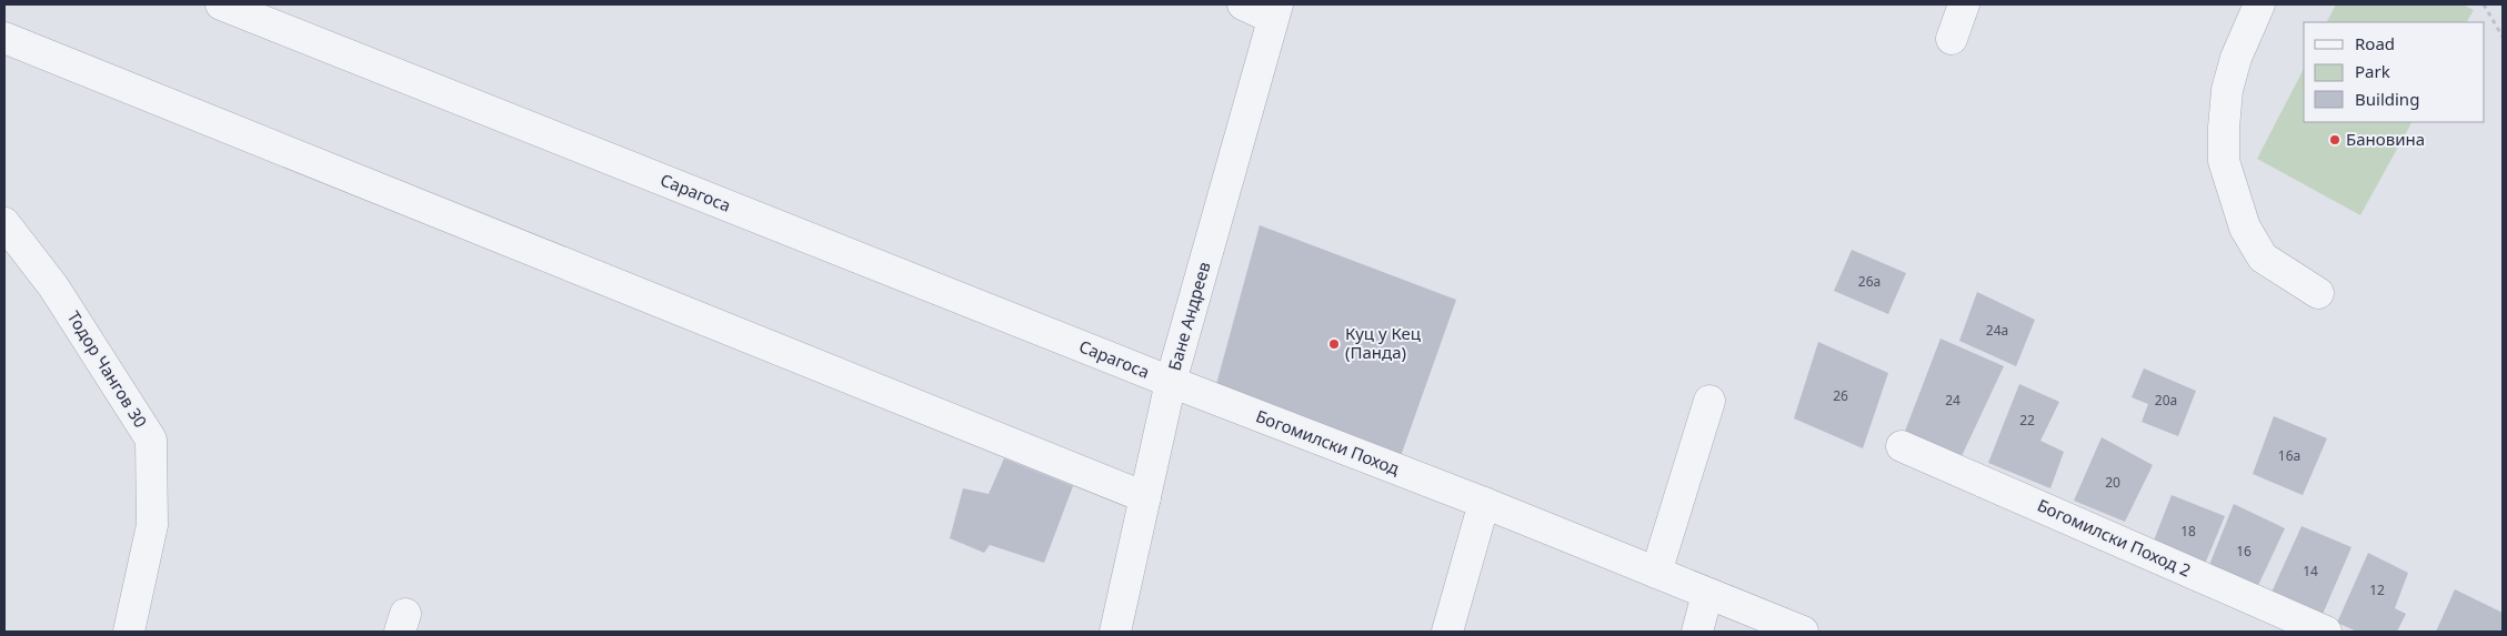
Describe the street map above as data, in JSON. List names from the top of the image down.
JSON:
{
  "streets": {
    "street": [
      "Сарагоса",
      "Бане Андреев",
      "Тодор Чангов 30",
      "Богомилски Поход",
      "Богомилски Поход 2"
    ]
  },
  "crossings": [
    ["Сарагоса", "Бане Андреев"],
    ["Сарагоса", "Богомилски Поход"],
    ["Бане Андреев", "Богомилски Поход"]
  ],
  "places": ["Бановина", "Куц у Кец (Панда)"],
  "house_numbers": [
    "26а",
    "24а",
    "26",
    "24",
    "20а",
    "22",
    "16а",
    "20",
    "18",
    "16",
    "14",
    "12"
  ],
  "legend": ["Road", "Park", "Building"]
}
